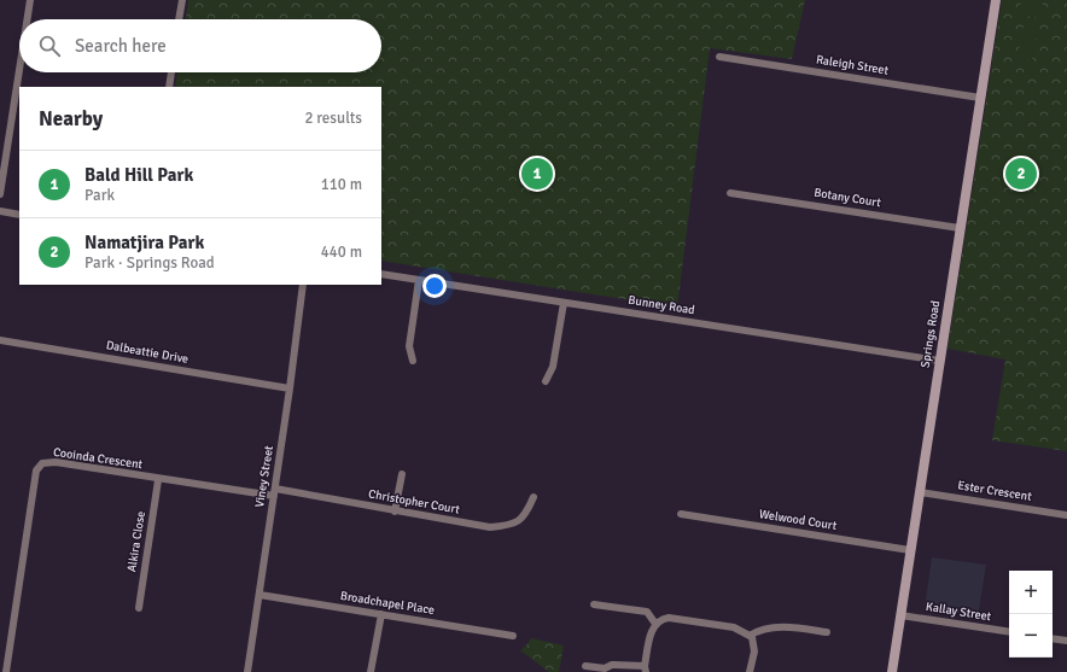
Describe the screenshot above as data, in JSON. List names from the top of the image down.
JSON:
{
  "streets": {
    "main road": ["Springs Road"],
    "street": [
      "Raleigh Street",
      "Botany Court",
      "Bunney Road",
      "Dalbeattie Drive",
      "Cooinda Crescent",
      "Viney Street",
      "Ester Crescent",
      "Christopher Court",
      "Welwood Court",
      "Alkira Close",
      "Broadchapel Place",
      "Kallay Street"
    ]
  },
  "crossings": [
    ["Raleigh Street", "Springs Road"],
    ["Botany Court", "Springs Road"],
    ["Bunney Road", "Springs Road"],
    ["Springs Road", "Ester Crescent"],
    ["Springs Road", "Welwood Court"],
    ["Springs Road", "Kallay Street"],
    ["Dalbeattie Drive", "Viney Street"],
    ["Cooinda Crescent", "Viney Street"],
    ["Cooinda Crescent", "Christopher Court"],
    ["Cooinda Crescent", "Alkira Close"],
    ["Viney Street", "Christopher Court"],
    ["Viney Street", "Broadchapel Place"]
  ],
  "page": {
    "search": "Search here",
    "heading": ["Nearby", "2 results"],
    "list": [
      {
        "mark": "1",
        "name": "Bald Hill Park",
        "note": "Park",
        "value": "110 m"
      },
      {
        "mark": "2",
        "name": "Namatjira Park",
        "note": "Park · Springs Road",
        "value": "440 m"
      }
    ],
    "pins": ["1", "2"],
    "map_buttons": ["+", "−"]
  }
}
